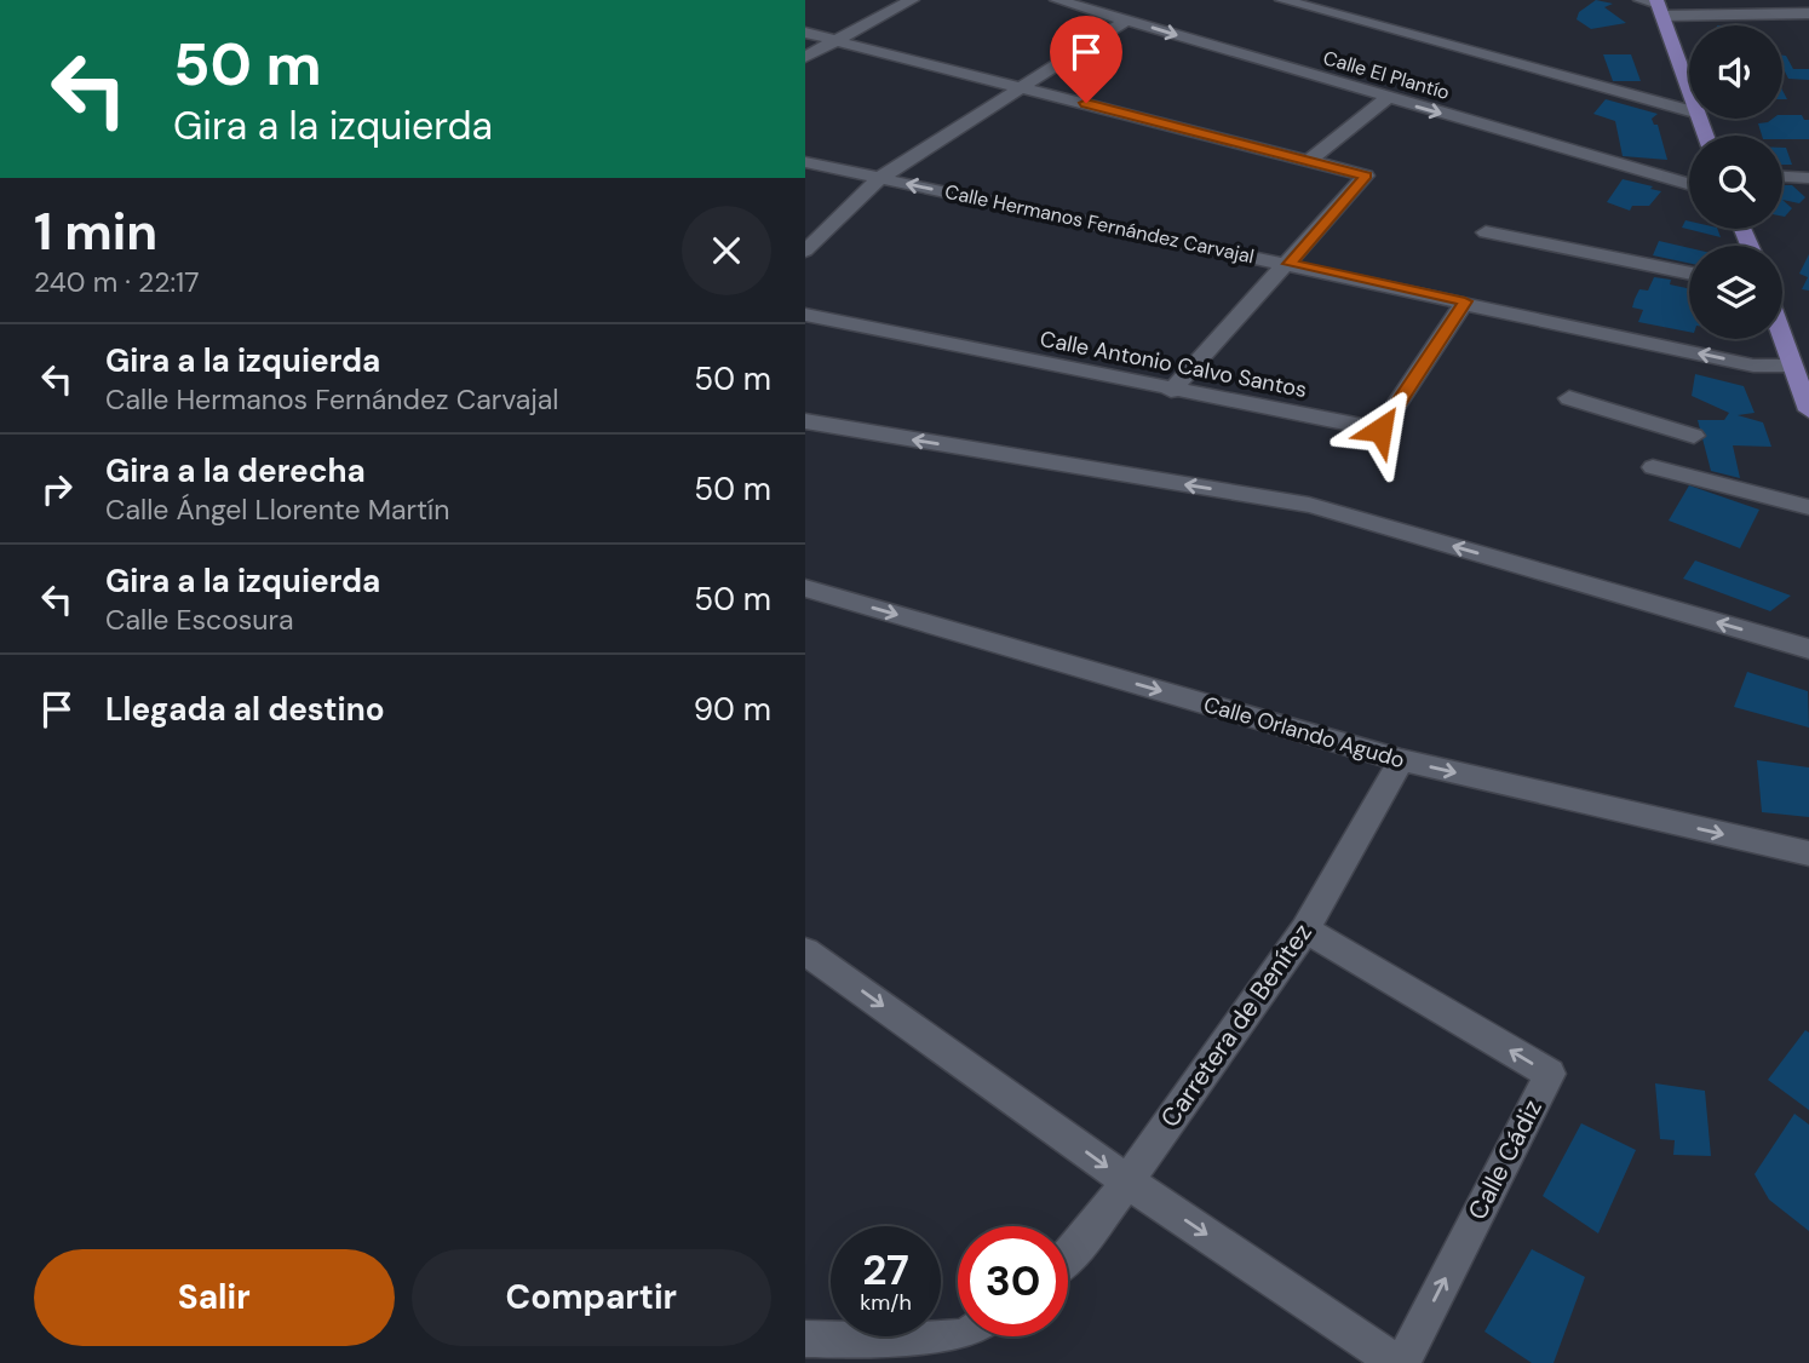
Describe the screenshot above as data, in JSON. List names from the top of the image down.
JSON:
{
  "streets": {
    "street": [
      "Calle El Plantío",
      "Calle Hermanos Fernández Carvajal",
      "Calle Antonio Calvo Santos",
      "Calle Orlando Agudo",
      "Carretera de Benítez",
      "Calle Cádiz"
    ]
  },
  "crossings": [
    ["Calle Hermanos Fernández Carvajal", "Calle Antonio Calvo Santos"],
    ["Calle Orlando Agudo", "Carretera de Benítez"],
    ["Carretera de Benítez", "Calle Cádiz"]
  ],
  "page": {
    "turn": ["50 m", "Gira a la izquierda"],
    "heading": ["1 min", "240 m · 22:17"],
    "list": [
      {
        "name": "Gira a la izquierda",
        "note": "Calle Hermanos Fernández Carvajal",
        "value": "50 m"
      },
      {
        "name": "Gira a la derecha",
        "note": "Calle Ángel Llorente Martín",
        "value": "50 m"
      },
      {
        "name": "Gira a la izquierda",
        "note": "Calle Escosura",
        "value": "50 m"
      },
      {
        "name": "Llegada al destino",
        "value": "90 m"
      }
    ],
    "speed": "27 km/h",
    "limit": "30",
    "buttons": ["Salir", "Compartir"]
  }
}
